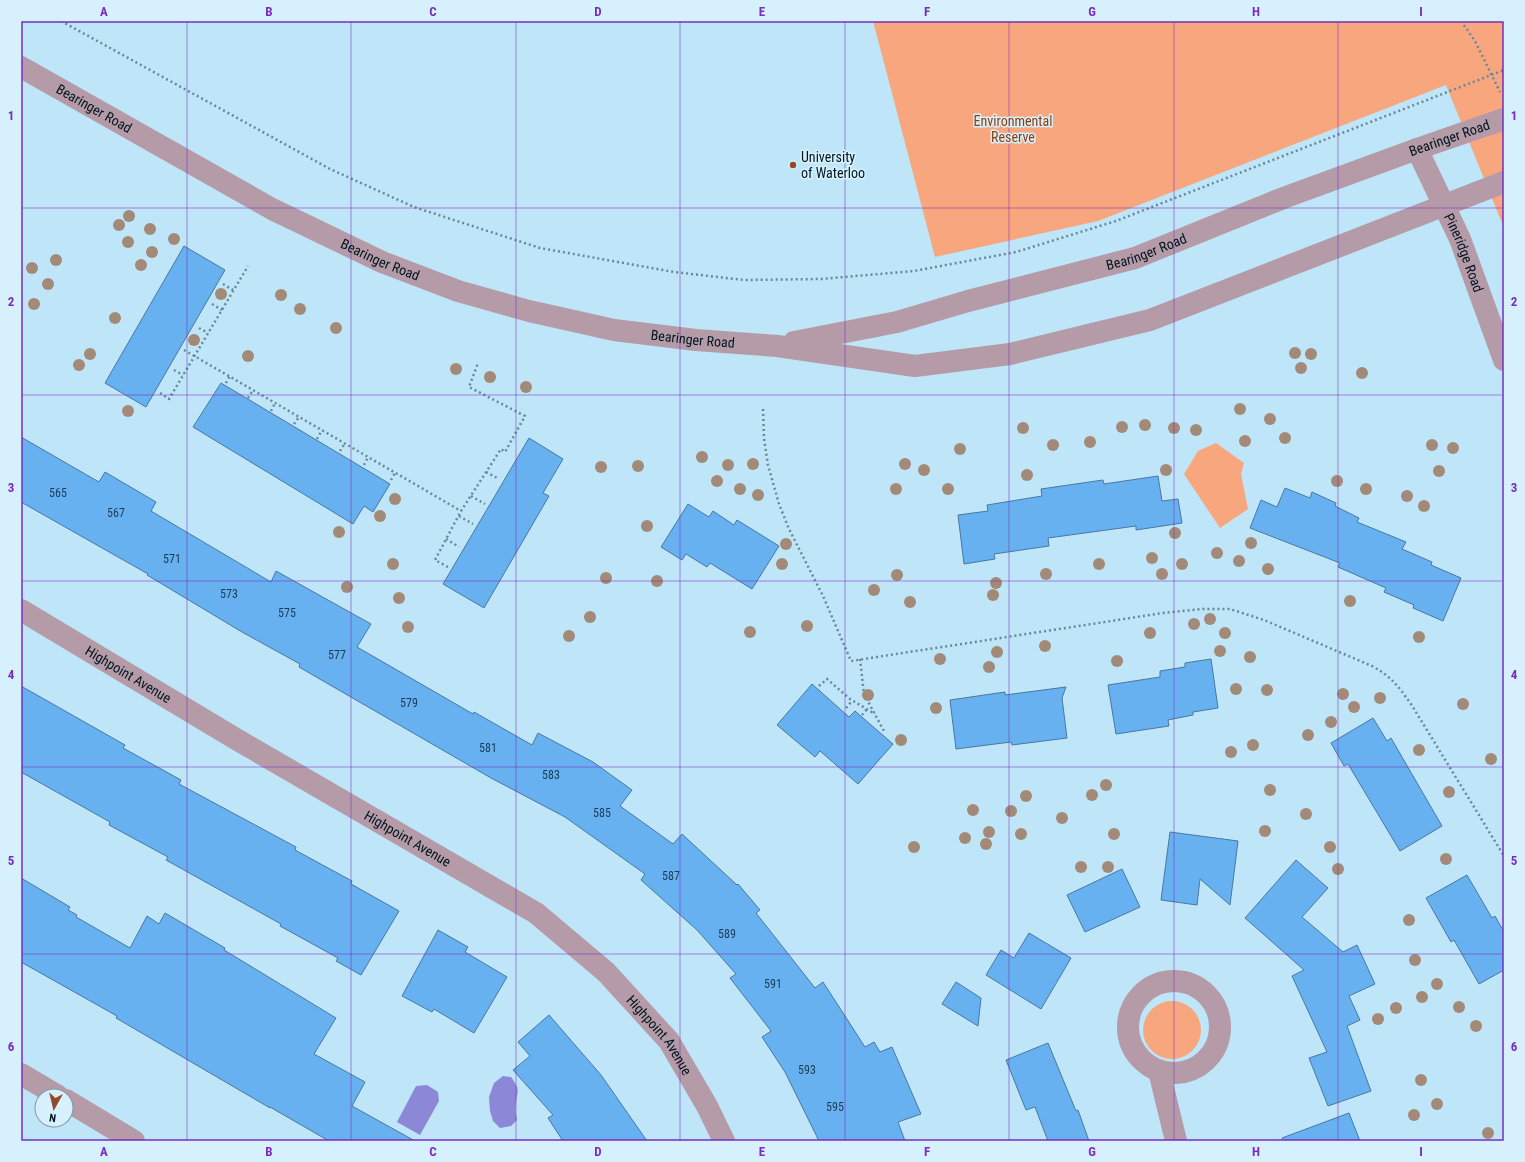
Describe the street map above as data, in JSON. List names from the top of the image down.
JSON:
{
  "streets": {
    "street": ["Bearinger Road", "Pineridge Road", "Highpoint Avenue"]
  },
  "crossings": [
    ["Bearinger Road", "Pineridge Road"]
  ],
  "parks": ["Environmental Reserve"],
  "places": ["University of Waterloo"],
  "house_numbers": [
    "565",
    "567",
    "571",
    "573",
    "575",
    "577",
    "579",
    "581",
    "583",
    "585",
    "587",
    "589",
    "591",
    "593",
    "595"
  ],
  "north": "bottom",
  "grid": {
    "columns": [
      "A",
      "B",
      "C",
      "D",
      "E",
      "F",
      "G",
      "H",
      "I"
    ],
    "rows": [
      "1",
      "2",
      "3",
      "4",
      "5",
      "6"
    ]
  }
}
